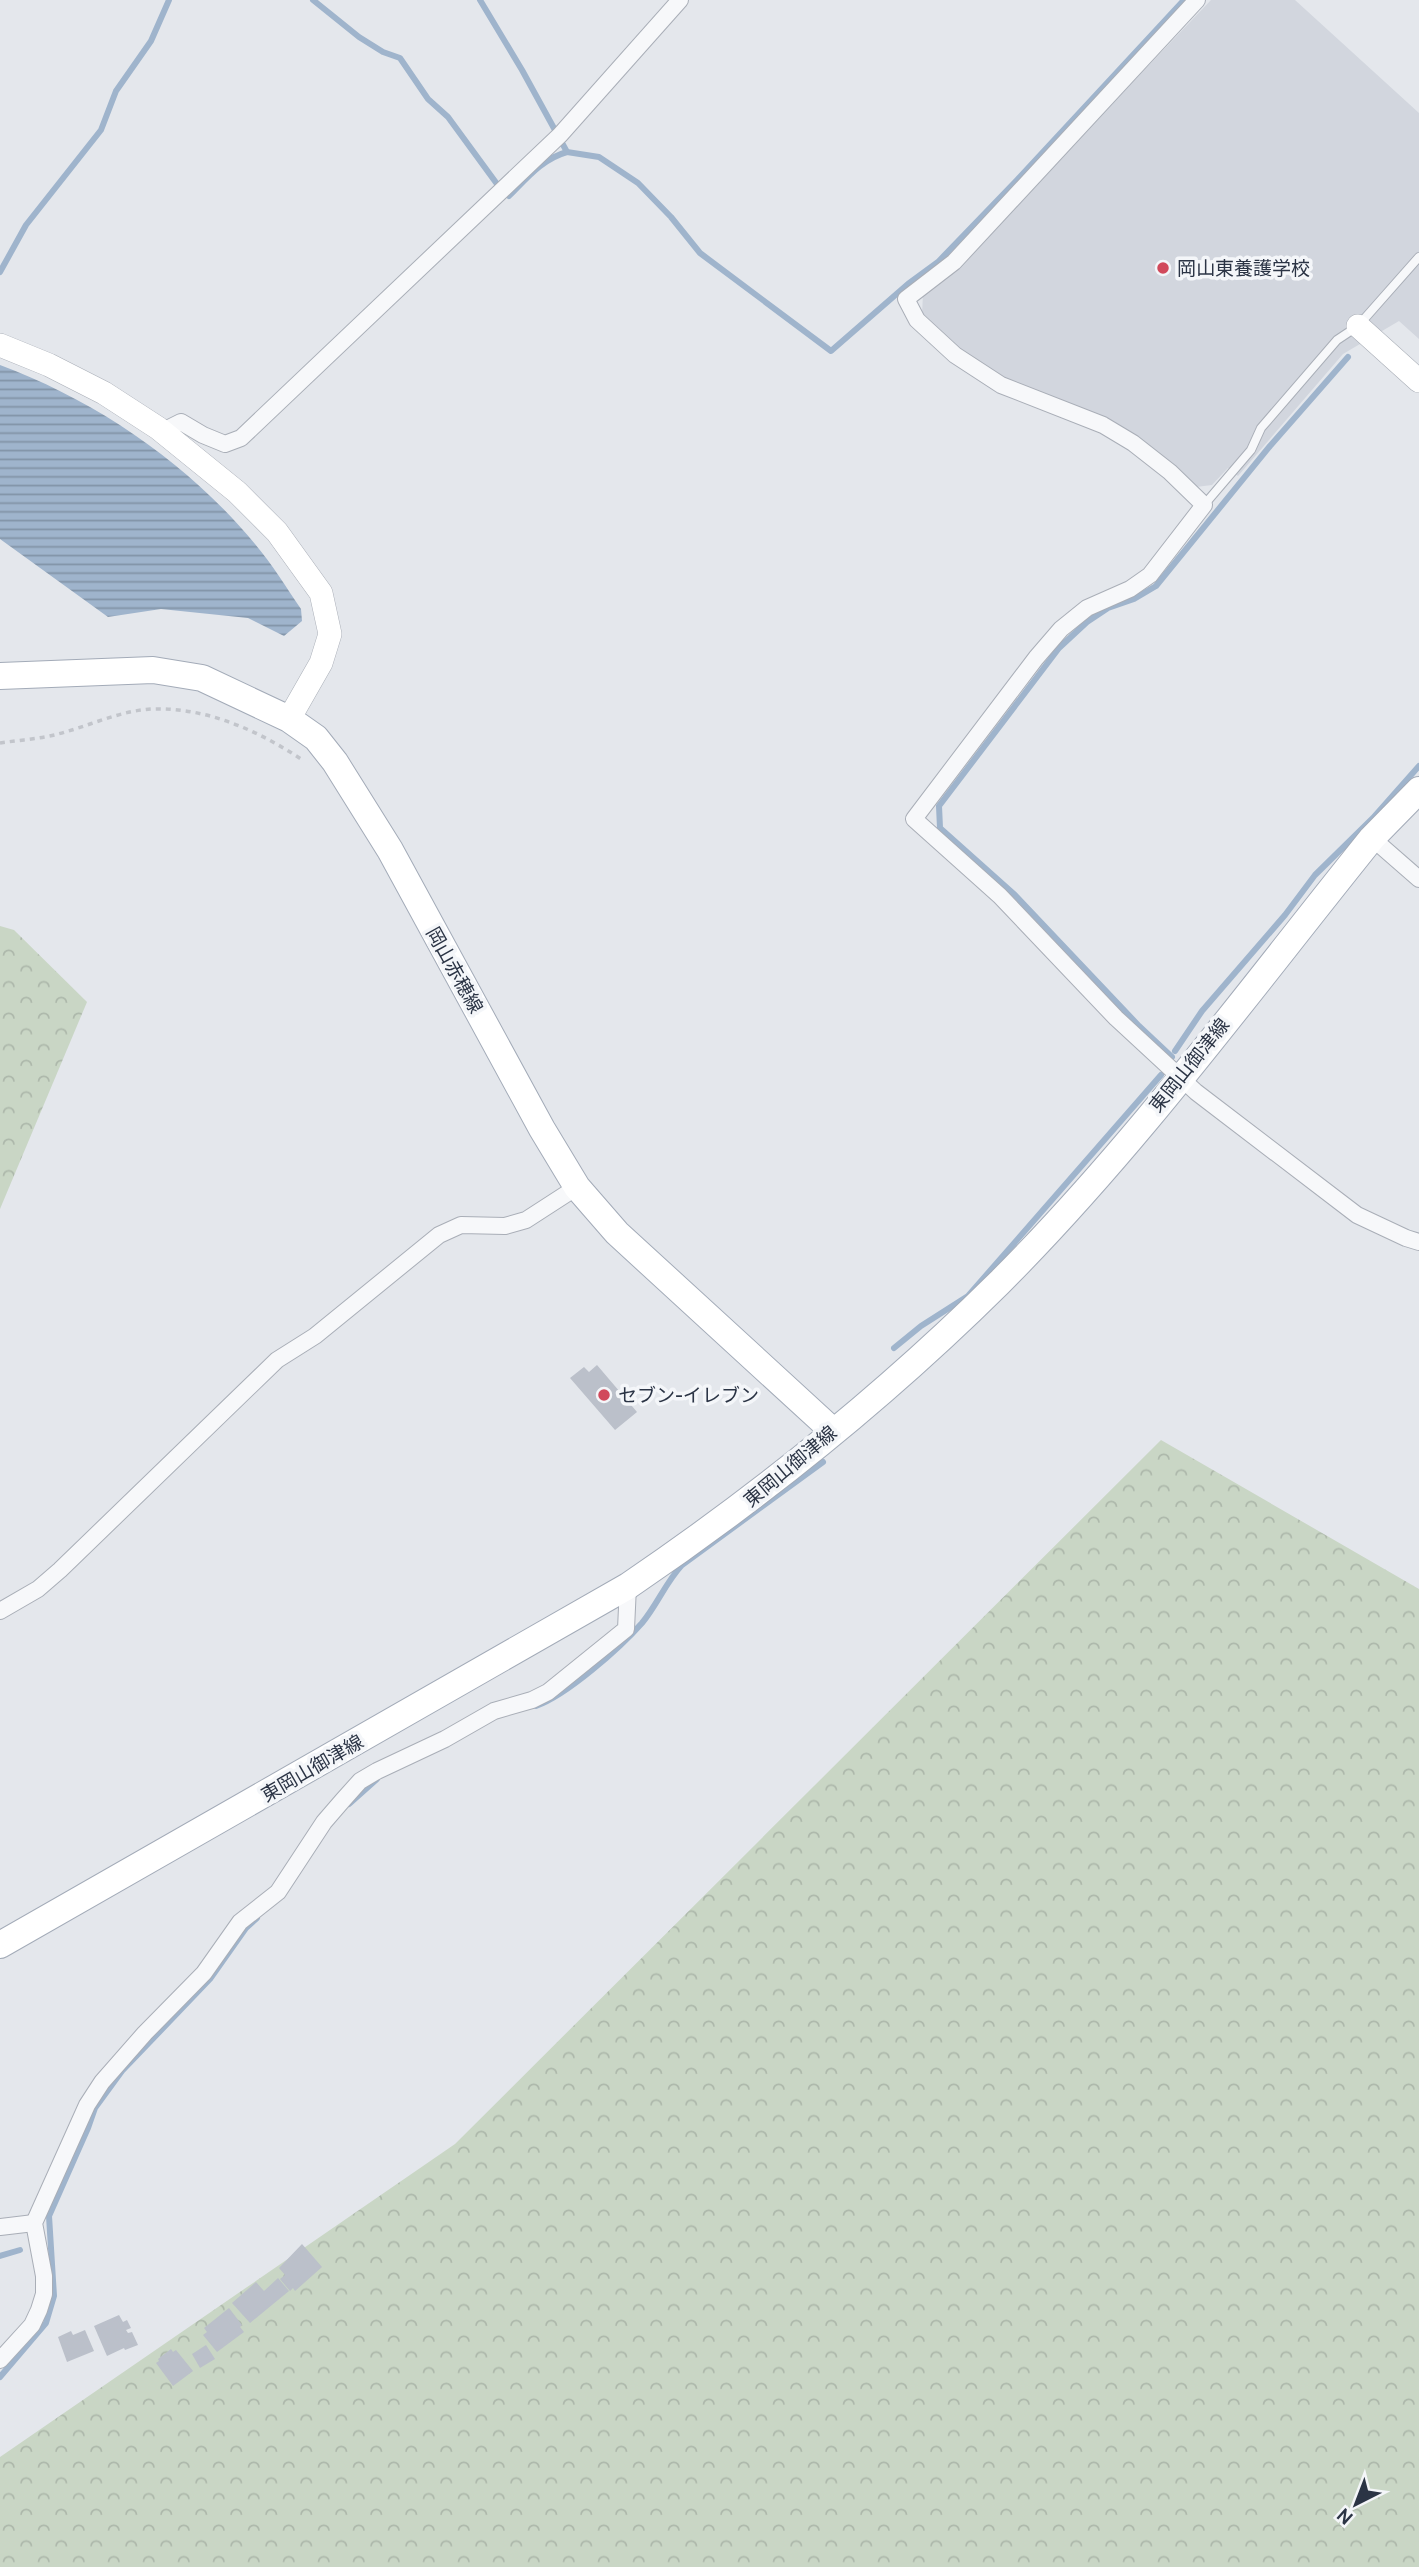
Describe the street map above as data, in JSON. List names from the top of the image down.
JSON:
{
  "streets": {
    "main road": ["岡山赤穂線", "東岡山御津線"]
  },
  "crossings": [
    ["岡山赤穂線", "東岡山御津線"]
  ],
  "places": ["岡山東養護学校", "セブン-イレブン"],
  "north": "bottom left"
}
